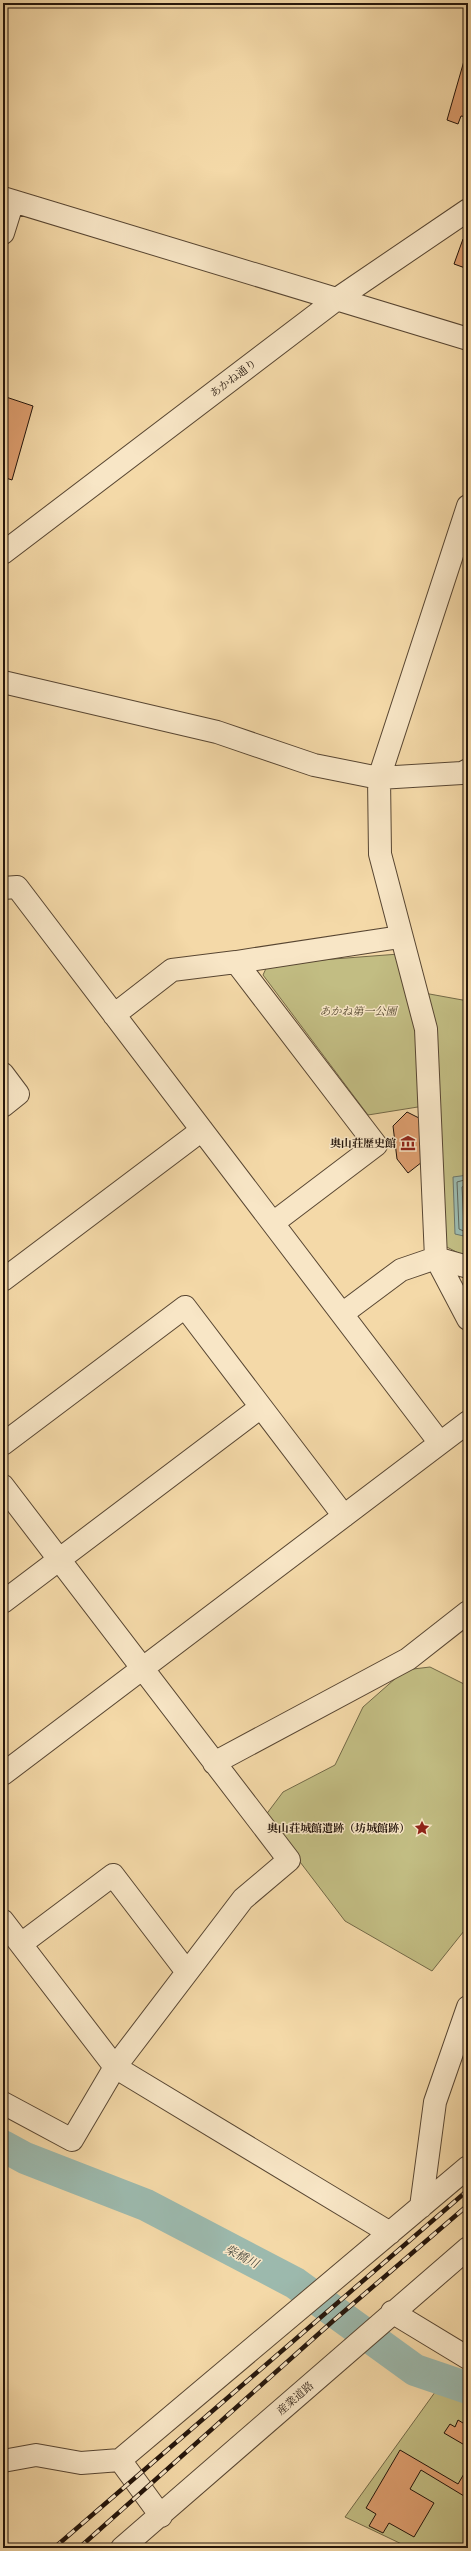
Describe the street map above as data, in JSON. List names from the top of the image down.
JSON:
{
  "streets": {
    "street": ["あかね通り", "産業道路"]
  },
  "water": ["柴橋川"],
  "parks": ["あかね第一公園"],
  "places": {
    "museum": ["奥山荘歴史館"],
    "place": ["奥山荘城館遺跡（坊城館跡）"]
  }
}
